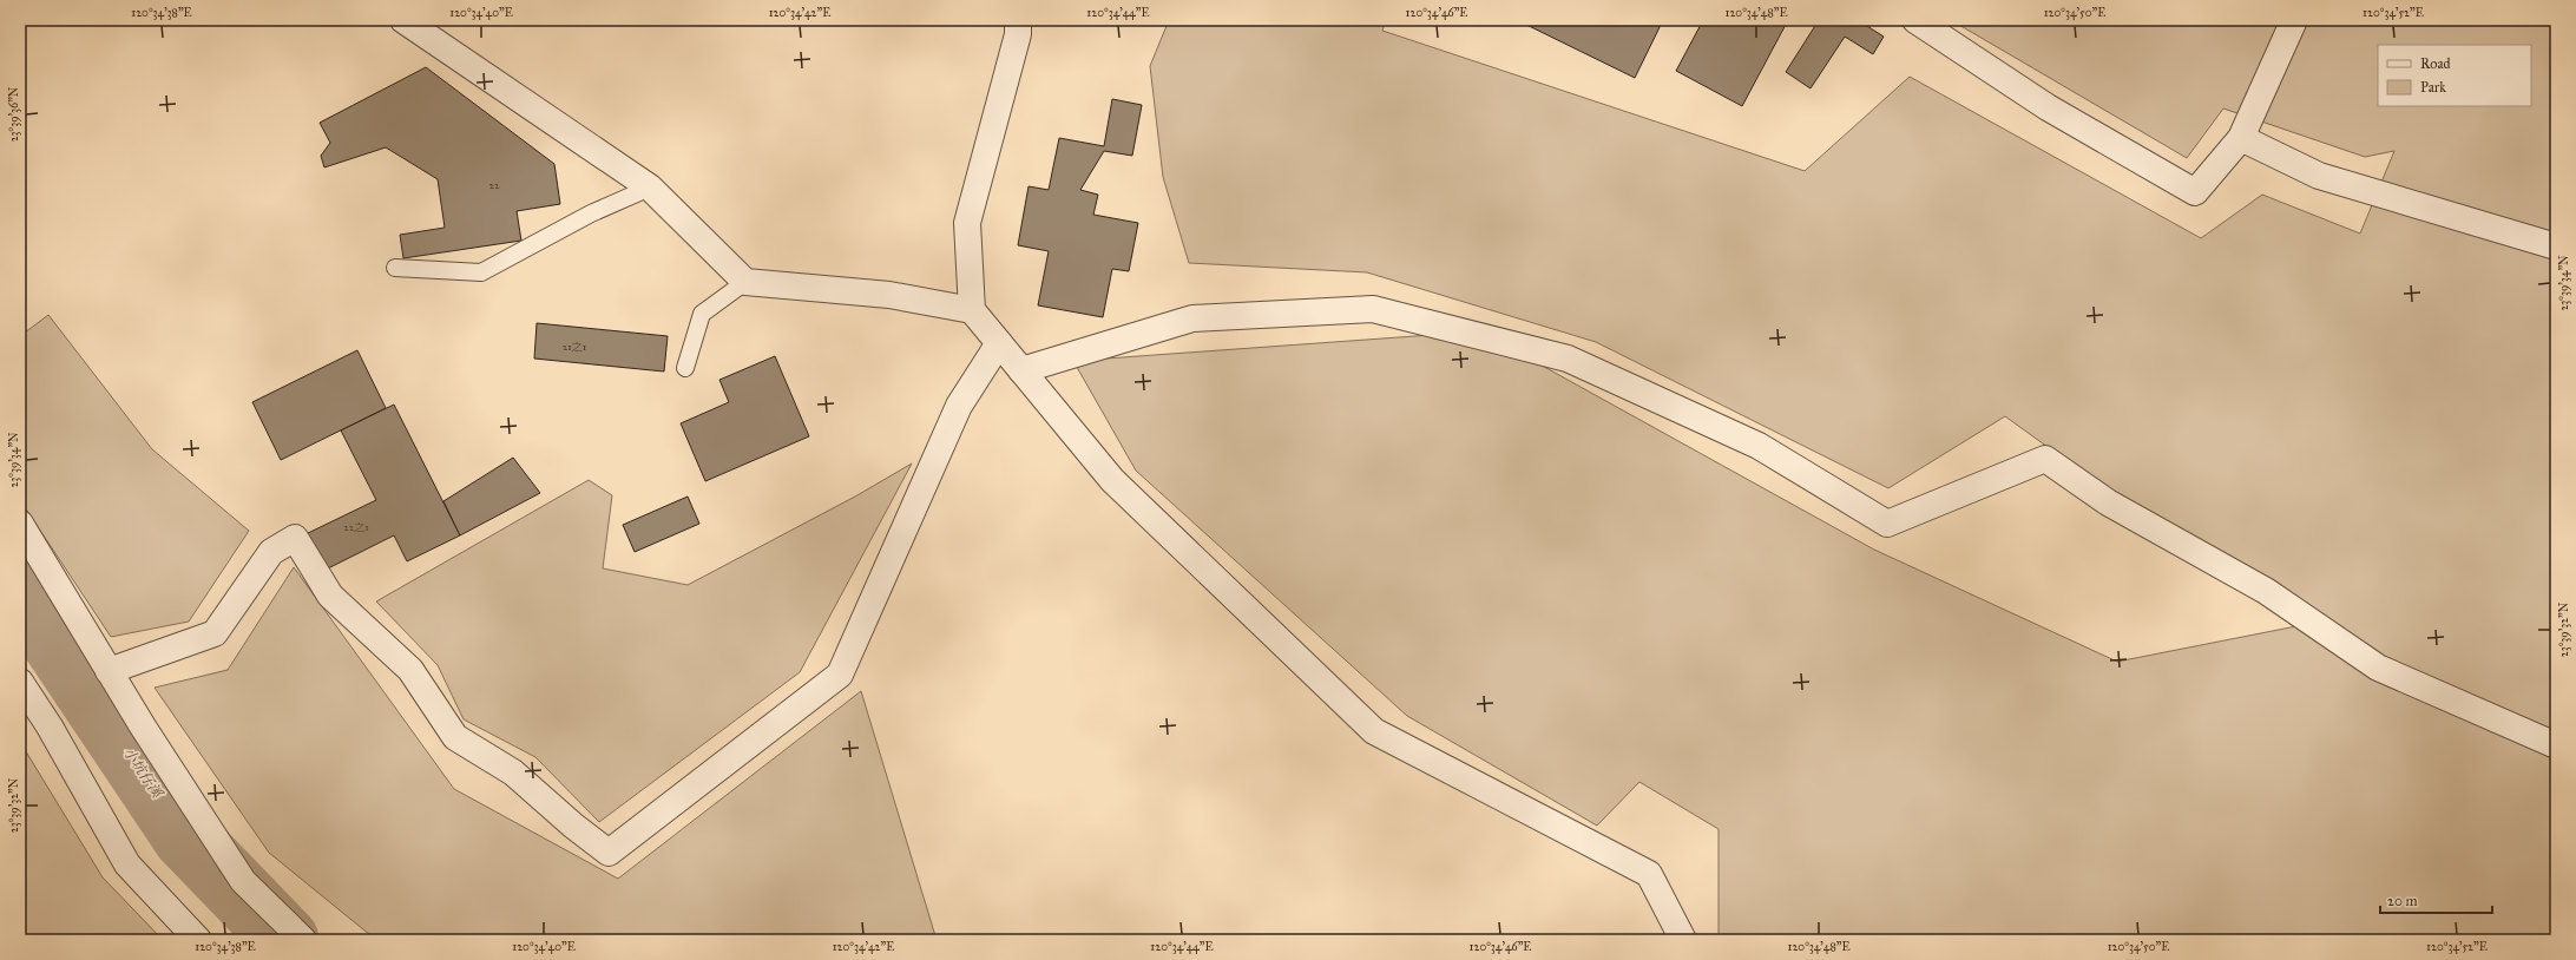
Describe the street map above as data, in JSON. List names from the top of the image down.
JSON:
{
  "water": ["小坑仔溪"],
  "house_numbers": ["22", "21之1", "22之1"],
  "legend": ["Road", "Park"],
  "scale_bar": "20 m",
  "coordinates": [
    "120°34'38\"E",
    "120°34'40\"E",
    "120°34'42\"E",
    "120°34'44\"E",
    "120°34'46\"E",
    "120°34'48\"E",
    "120°34'50\"E",
    "120°34'52\"E",
    "23°39'36\"N",
    "23°39'34\"N",
    "23°39'32\"N"
  ]
}
